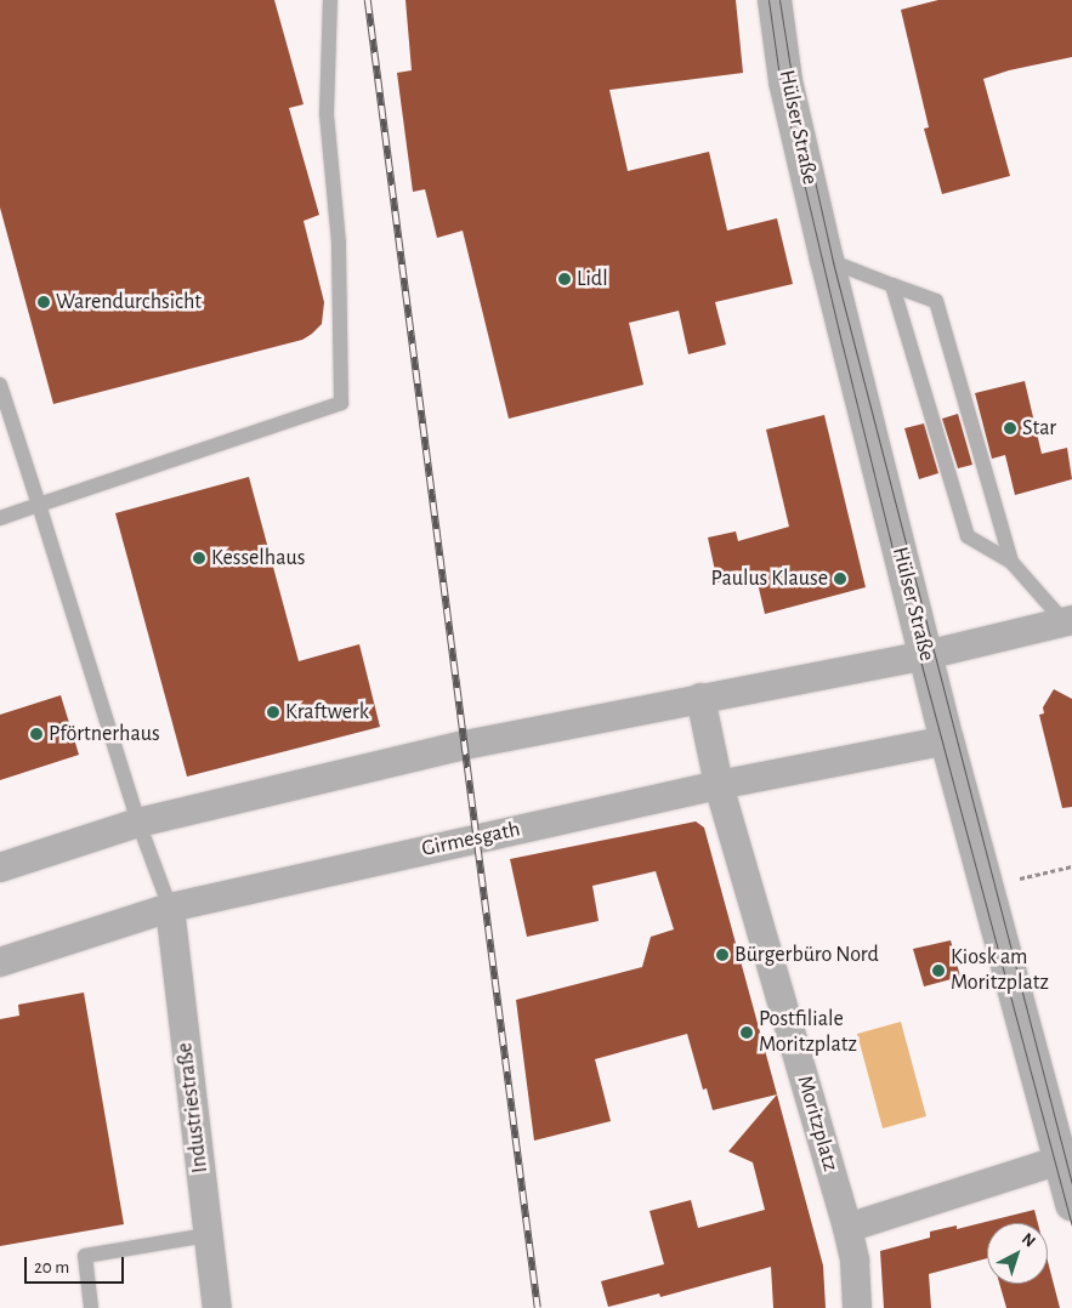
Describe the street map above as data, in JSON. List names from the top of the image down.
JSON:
{
  "streets": {
    "street": [
      "Hülser Straße",
      "Girmesgath",
      "Industriestraße",
      "Moritzplatz"
    ]
  },
  "crossings": [
    ["Hülser Straße", "Girmesgath"],
    ["Girmesgath", "Industriestraße"],
    ["Girmesgath", "Moritzplatz"]
  ],
  "places": [
    "Lidl",
    "Warendurchsicht",
    "Star",
    "Kesselhaus",
    "Paulus Klause",
    "Kraftwerk",
    "Pförtnerhaus",
    "Bürgerbüro Nord",
    "Kiosk am Moritzplatz",
    "Postfiliale Moritzplatz"
  ],
  "scale_bar": "20 m",
  "north": "top right"
}
